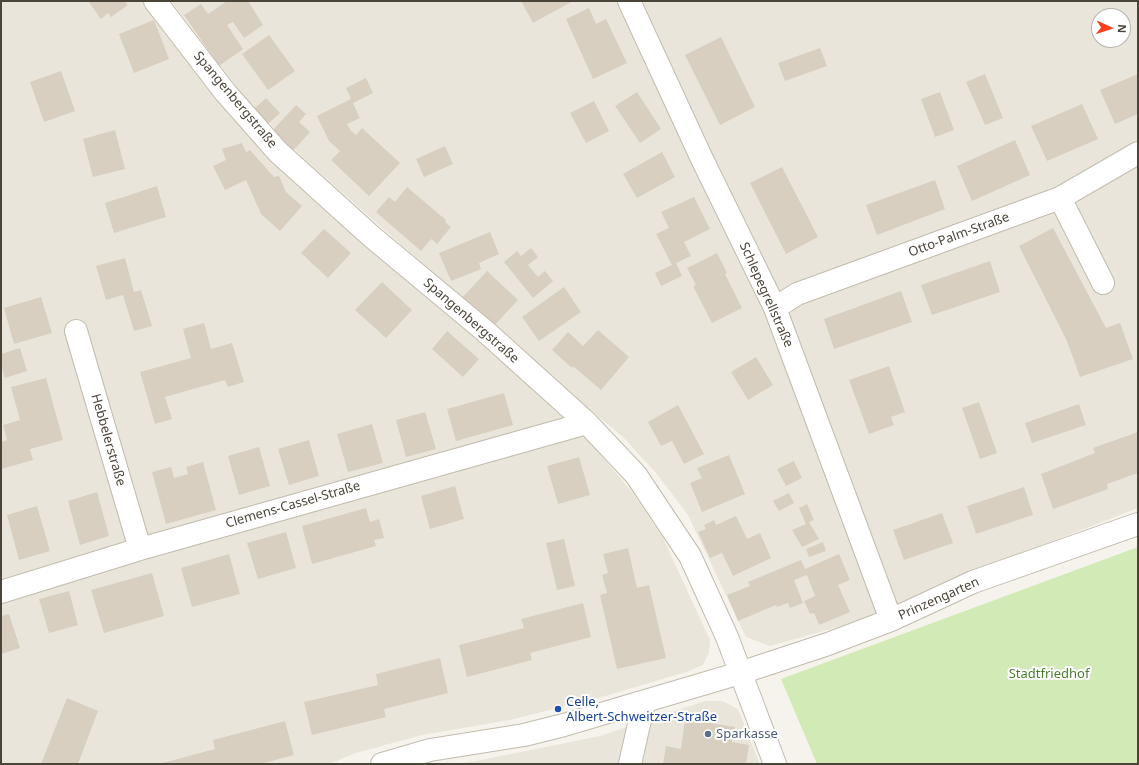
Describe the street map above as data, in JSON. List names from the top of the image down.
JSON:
{
  "streets": {
    "street": [
      "Spangenbergstraße",
      "Otto-Palm-Straße",
      "Schlepegrellstraße",
      "Hebbelerstraße",
      "Clemens-Cassel-Straße",
      "Prinzengarten"
    ]
  },
  "crossings": [
    ["Spangenbergstraße", "Clemens-Cassel-Straße"],
    ["Spangenbergstraße", "Prinzengarten"],
    ["Otto-Palm-Straße", "Schlepegrellstraße"],
    ["Schlepegrellstraße", "Prinzengarten"],
    ["Hebbelerstraße", "Clemens-Cassel-Straße"]
  ],
  "parks": ["Stadtfriedhof"],
  "places": ["Celle, Albert-Schweitzer-Straße", "Sparkasse"],
  "north": "right"
}
